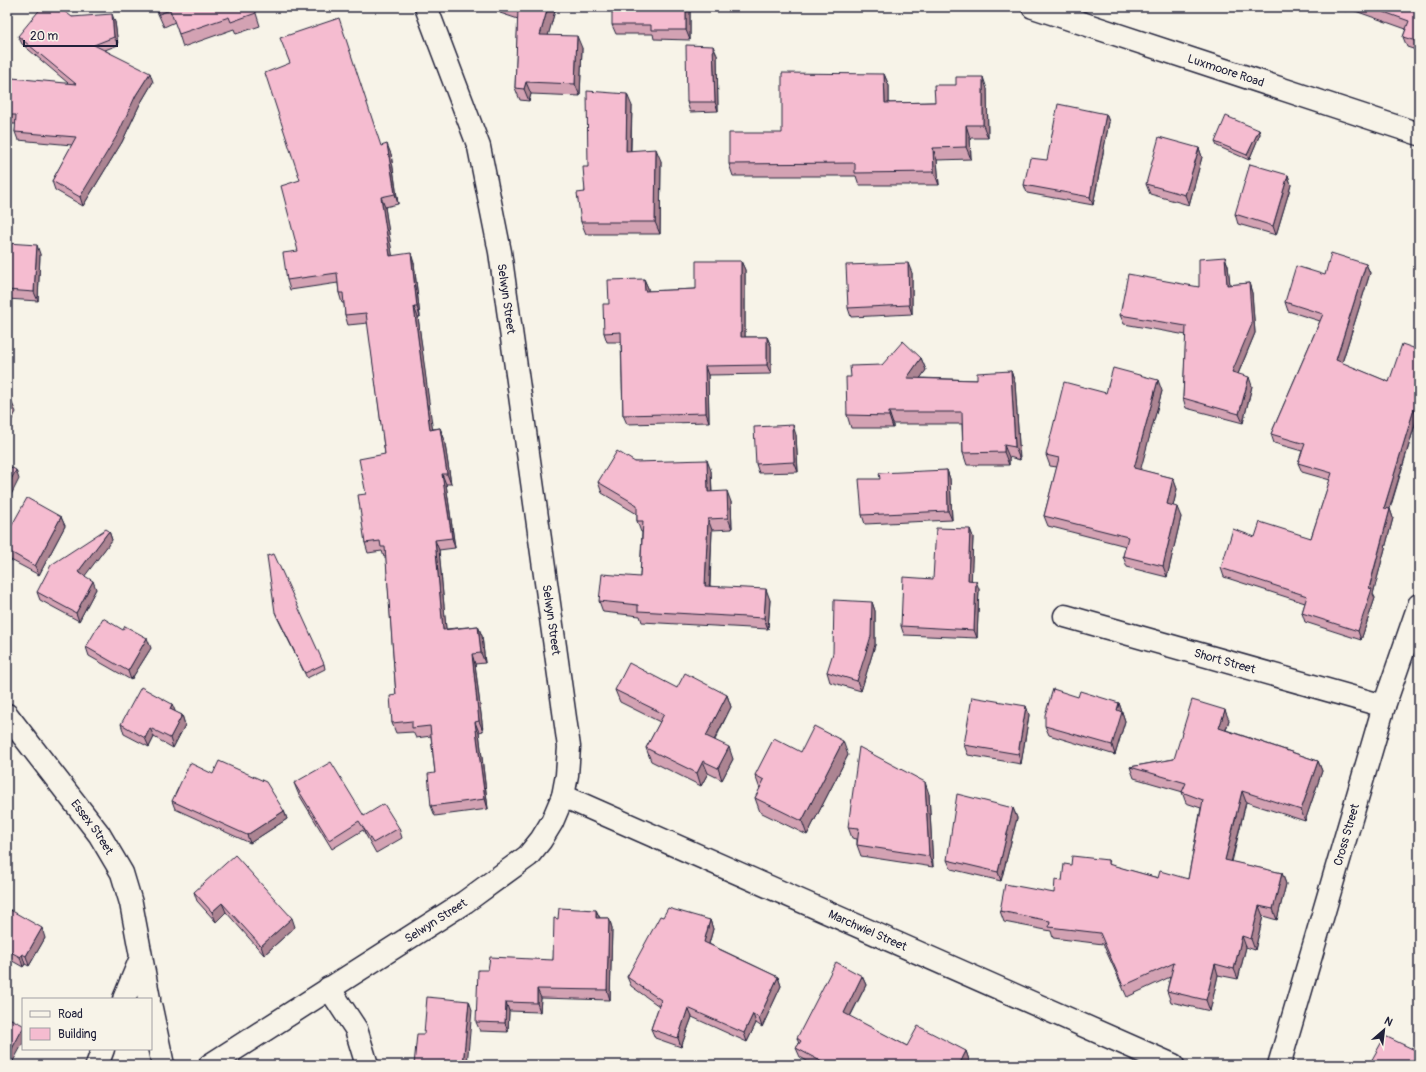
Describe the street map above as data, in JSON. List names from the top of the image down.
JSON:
{
  "streets": {
    "street": [
      "Luxmoore Road",
      "Selwyn Street",
      "Short Street",
      "Essex Street",
      "Cross Street",
      "Marchwiel Street"
    ]
  },
  "crossings": [
    ["Selwyn Street", "Marchwiel Street"],
    ["Short Street", "Cross Street"]
  ],
  "legend": ["Road", "Building"],
  "scale_bar": "20 m",
  "north": "top right"
}
